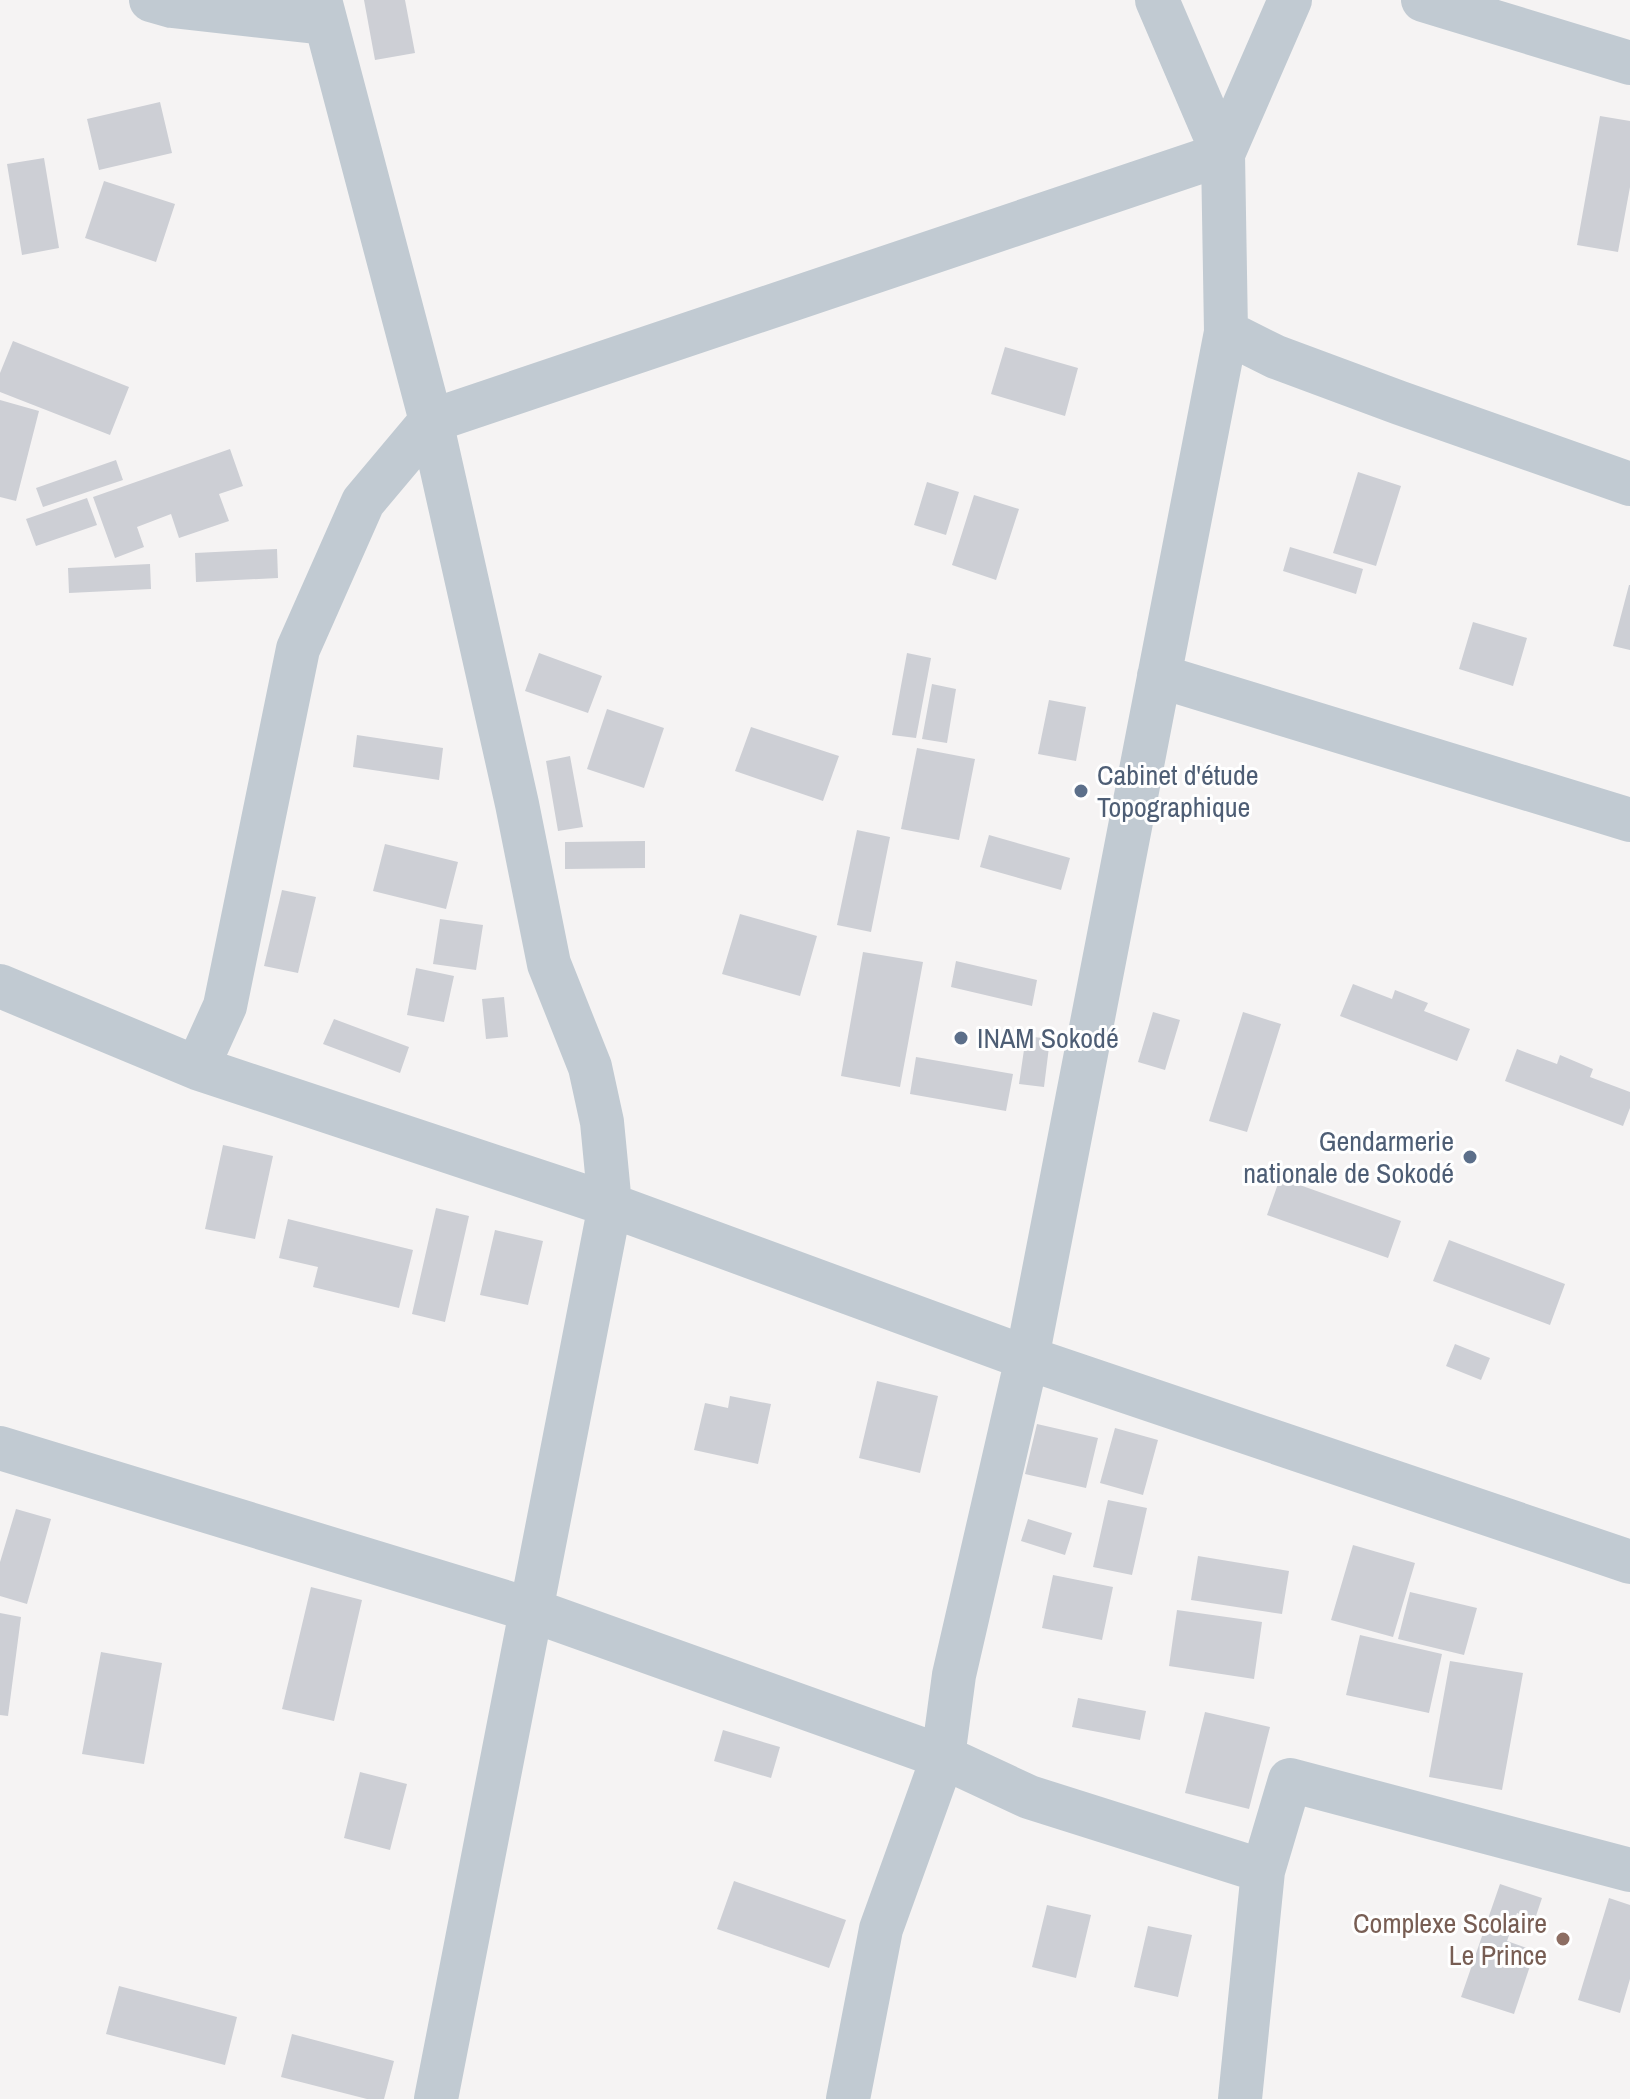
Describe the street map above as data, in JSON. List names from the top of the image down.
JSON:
{
  "places": [
    "Cabinet d'étude Topographique",
    "INAM Sokodé",
    "Gendarmerie nationale de Sokodé",
    "Complexe Scolaire Le Prince"
  ]
}
